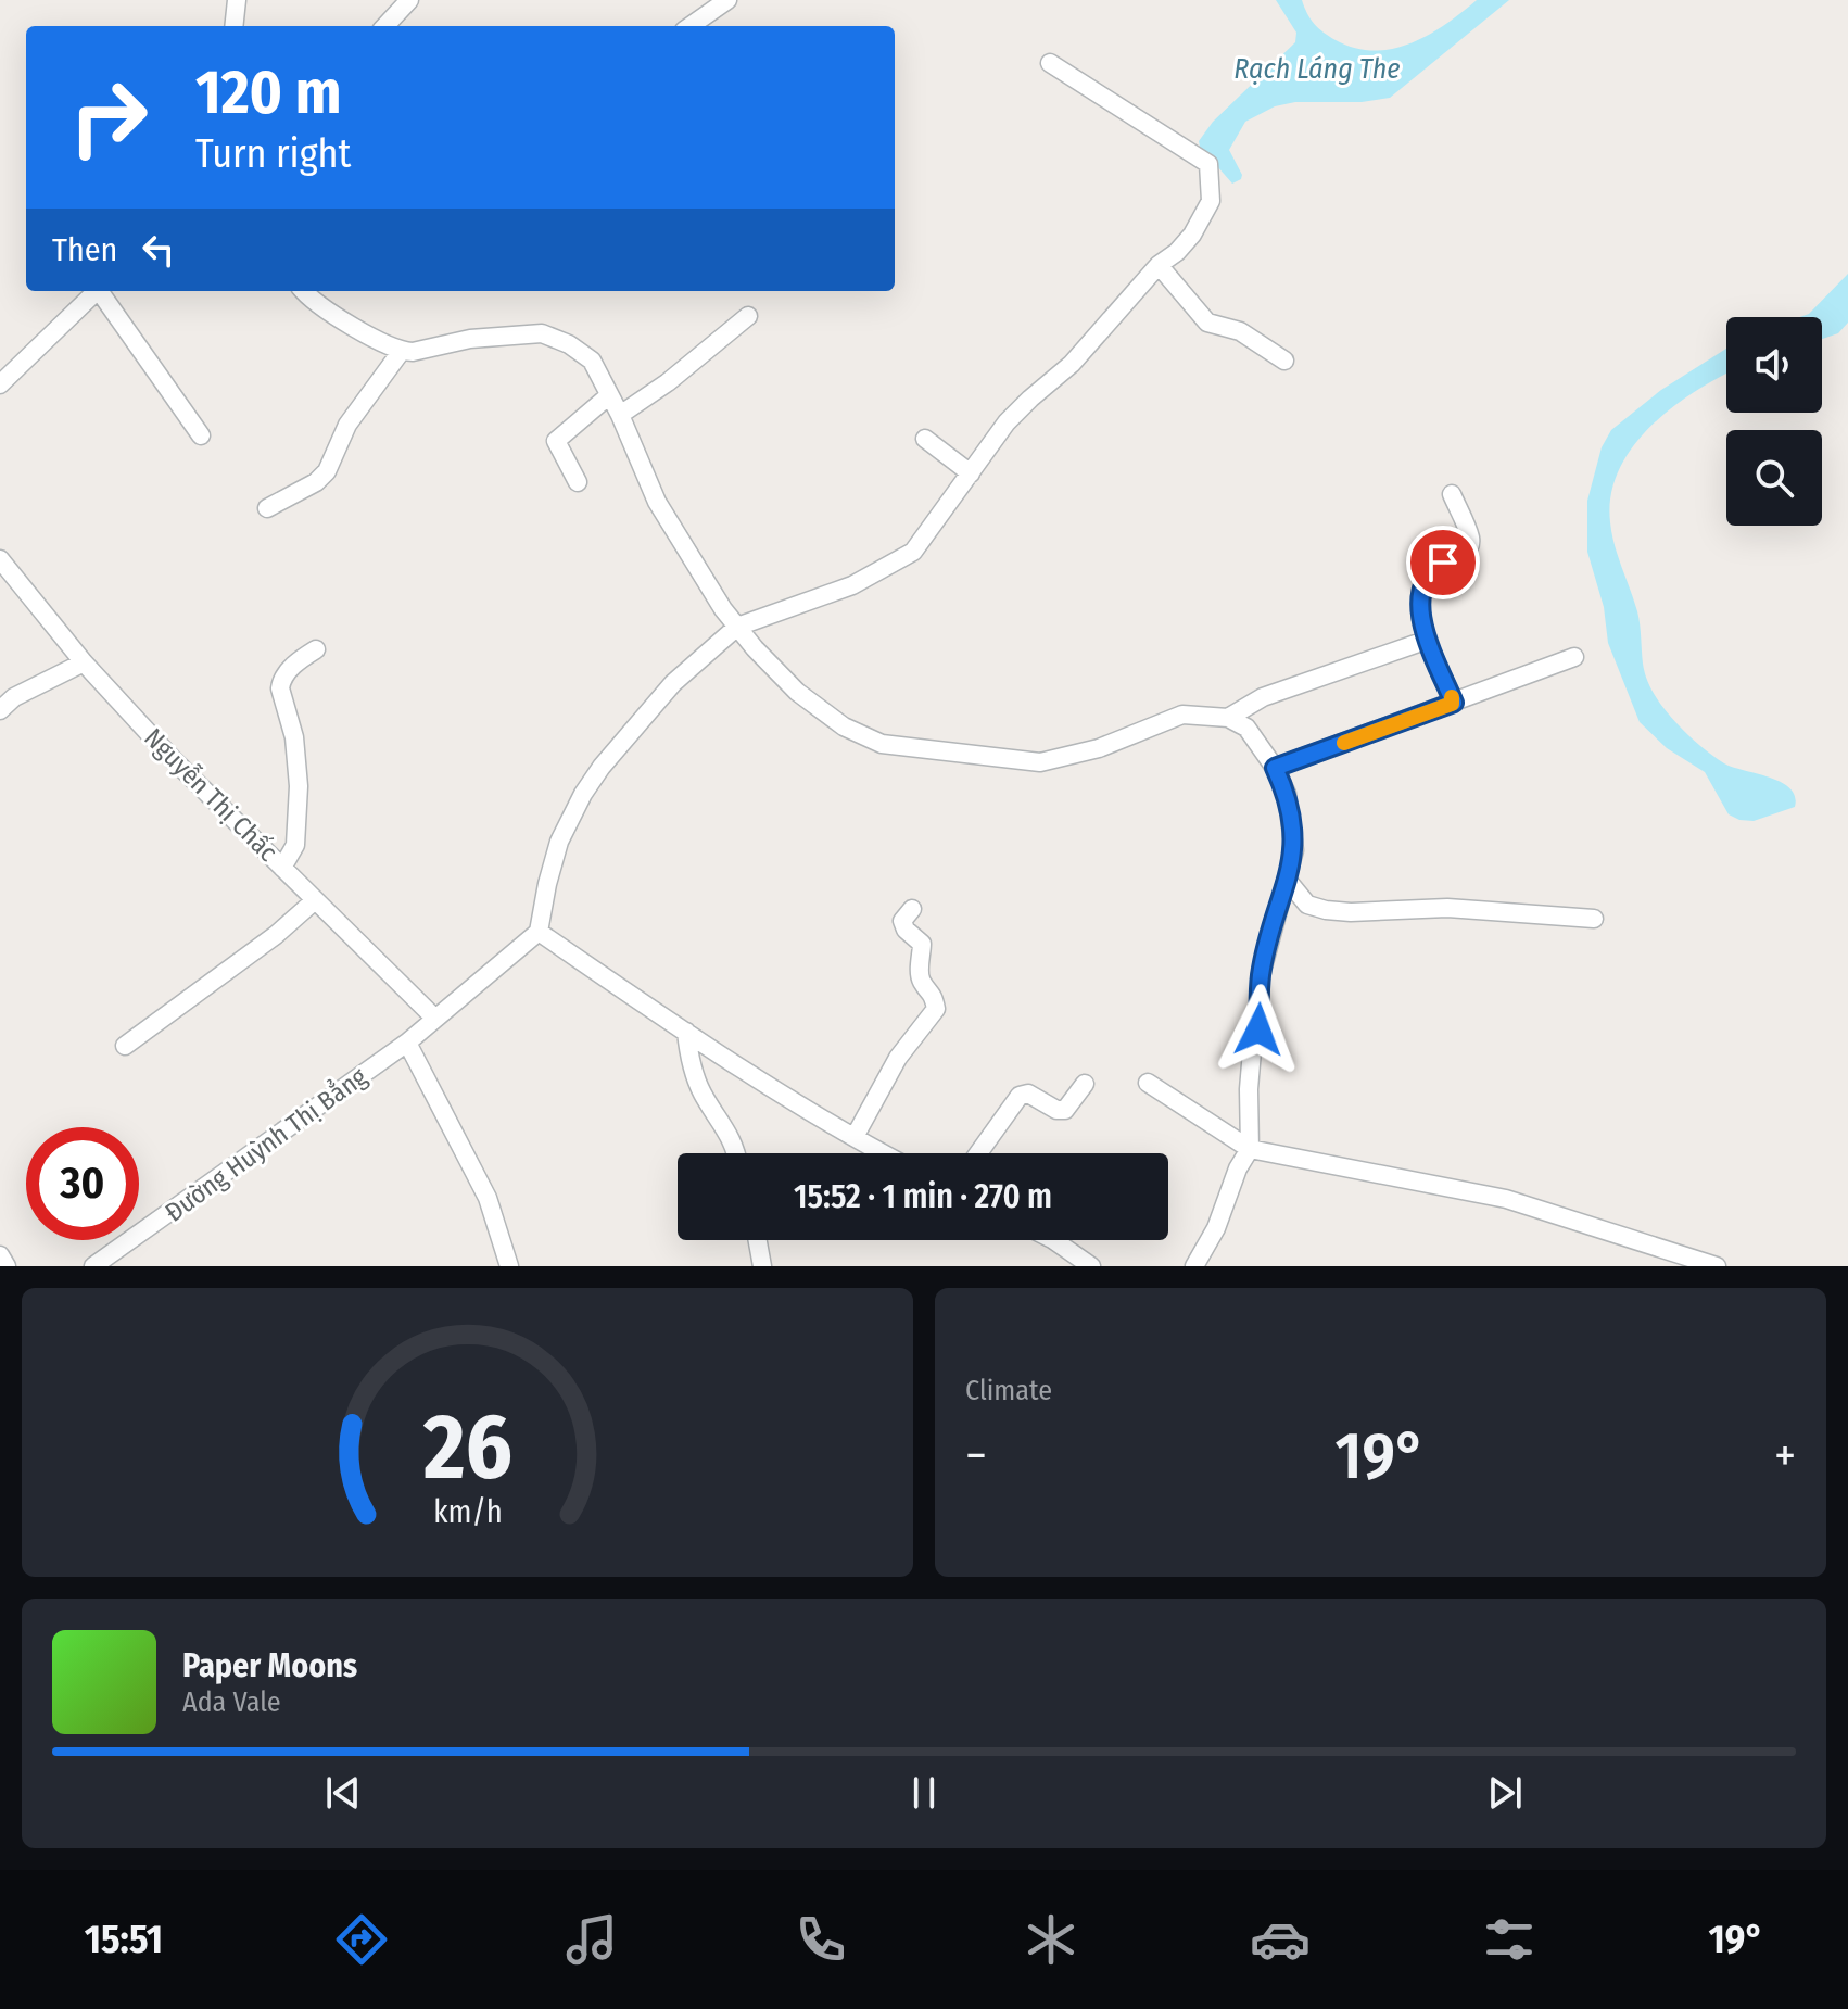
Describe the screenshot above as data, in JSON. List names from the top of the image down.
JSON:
{
  "streets": {
    "street": ["Nguyễn Thị Chấc", "Đường Huỳnh Thị Bẳng"]
  },
  "crossings": [
    ["Nguyễn Thị Chấc", "Đường Huỳnh Thị Bẳng"]
  ],
  "water": ["Rạch Láng The"],
  "page": {
    "turn": ["120 m", "Turn right"],
    "then": "Then",
    "limit": "30",
    "trip": "15:52 · 1 min · 270 m",
    "tile": "Climate",
    "heat": ["−", "19°", "+"],
    "song": ["Paper Moons", "Ada Vale"],
    "tabs": ["15:51", "19°"],
    "gauge": ["26", "km/h"]
  }
}
